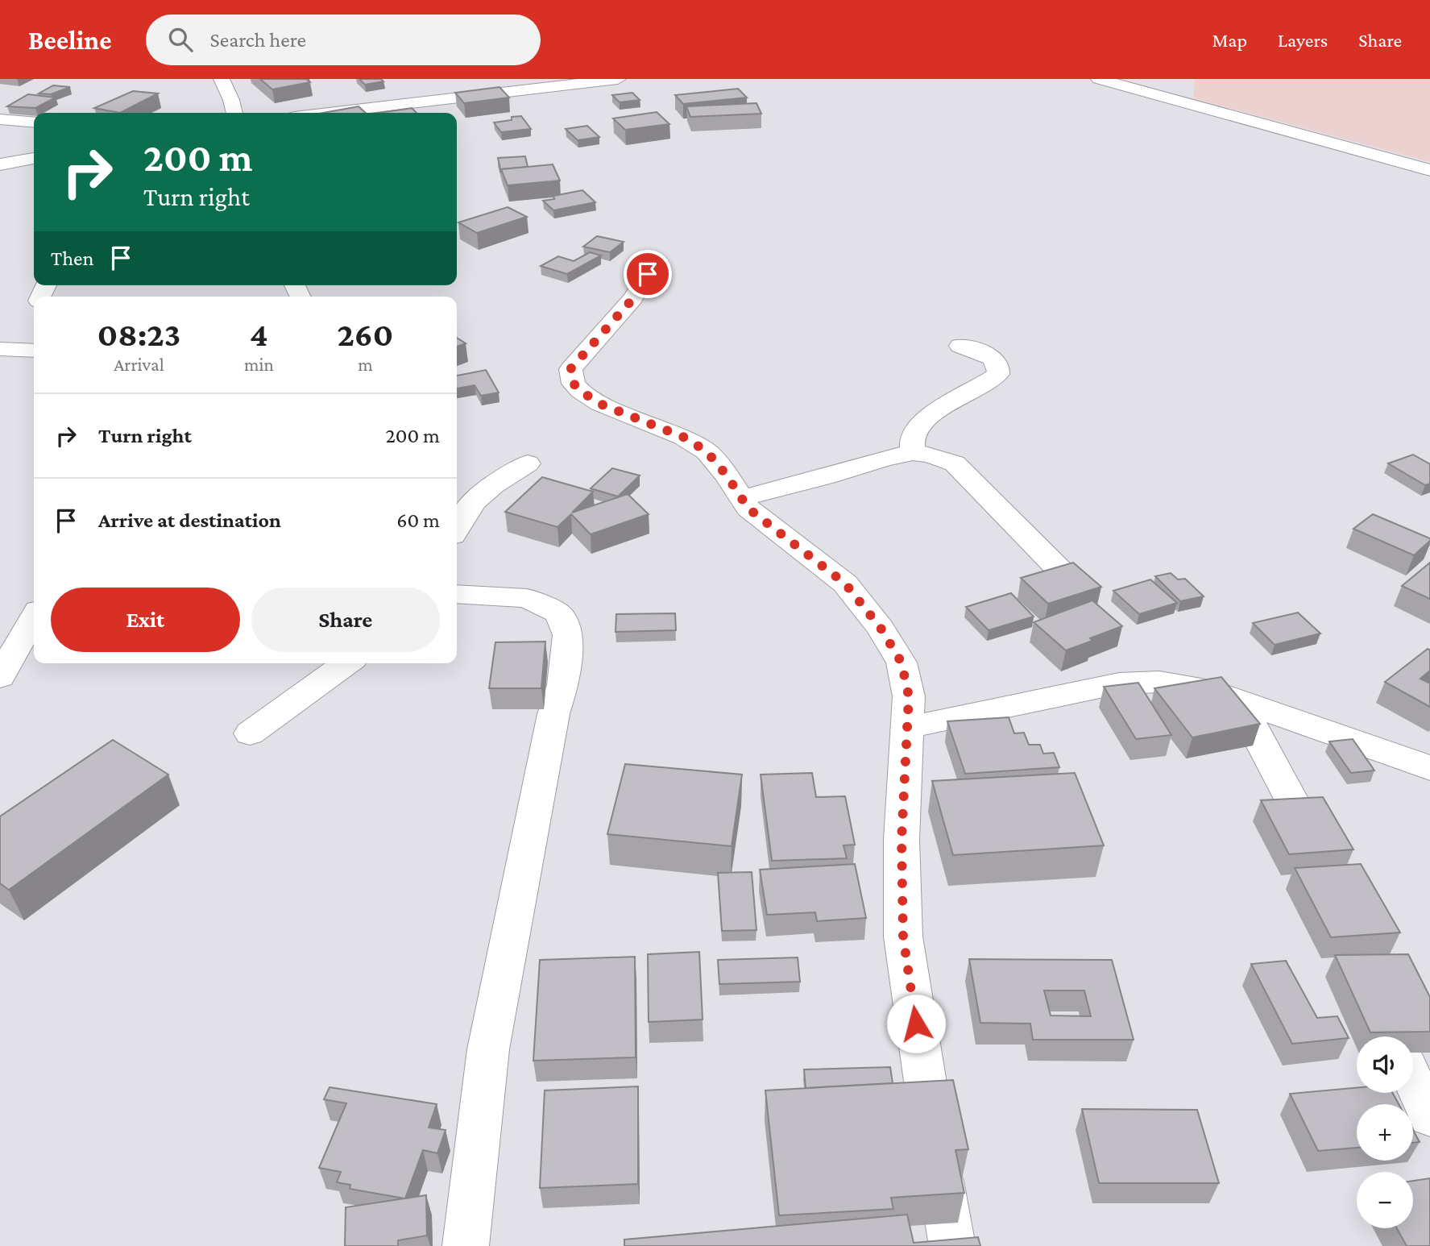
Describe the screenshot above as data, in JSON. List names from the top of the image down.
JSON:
{
  "page": {
    "header": "Beeline",
    "search": "Search here",
    "nav": ["Map", "Layers", "Share"],
    "turn": ["200 m", "Turn right"],
    "then": "Then",
    "eta": [
      "08:23",
      "Arrival",
      "4",
      "min",
      "260",
      "m"
    ],
    "list": [
      {
        "name": "Turn right",
        "value": "200 m"
      },
      {
        "name": "Arrive at destination",
        "value": "60 m"
      }
    ],
    "buttons": ["Exit", "Share"],
    "map_buttons": ["+", "−"]
  }
}
